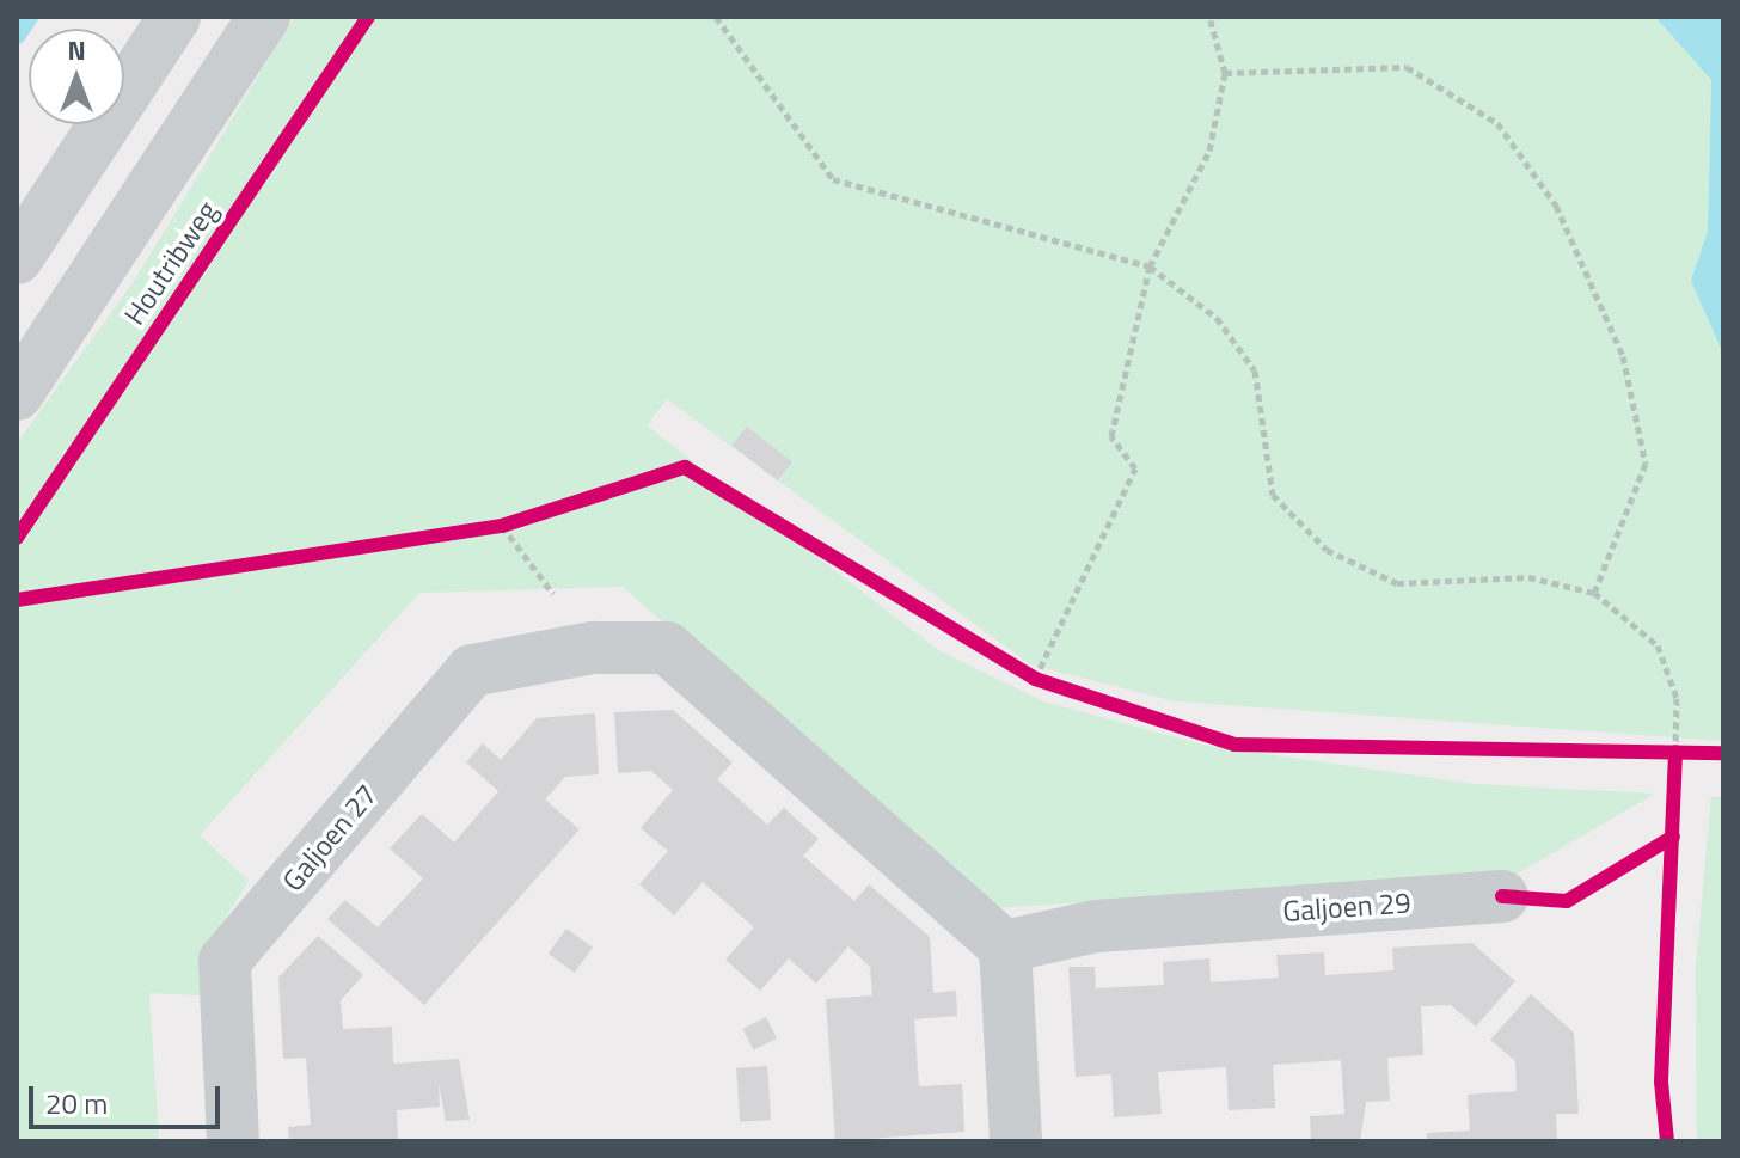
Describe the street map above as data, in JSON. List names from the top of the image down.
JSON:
{
  "streets": {
    "main road": ["Houtribweg"],
    "street": ["Galjoen 27", "Galjoen 29"]
  },
  "scale_bar": "20 m",
  "north": "top"
}
